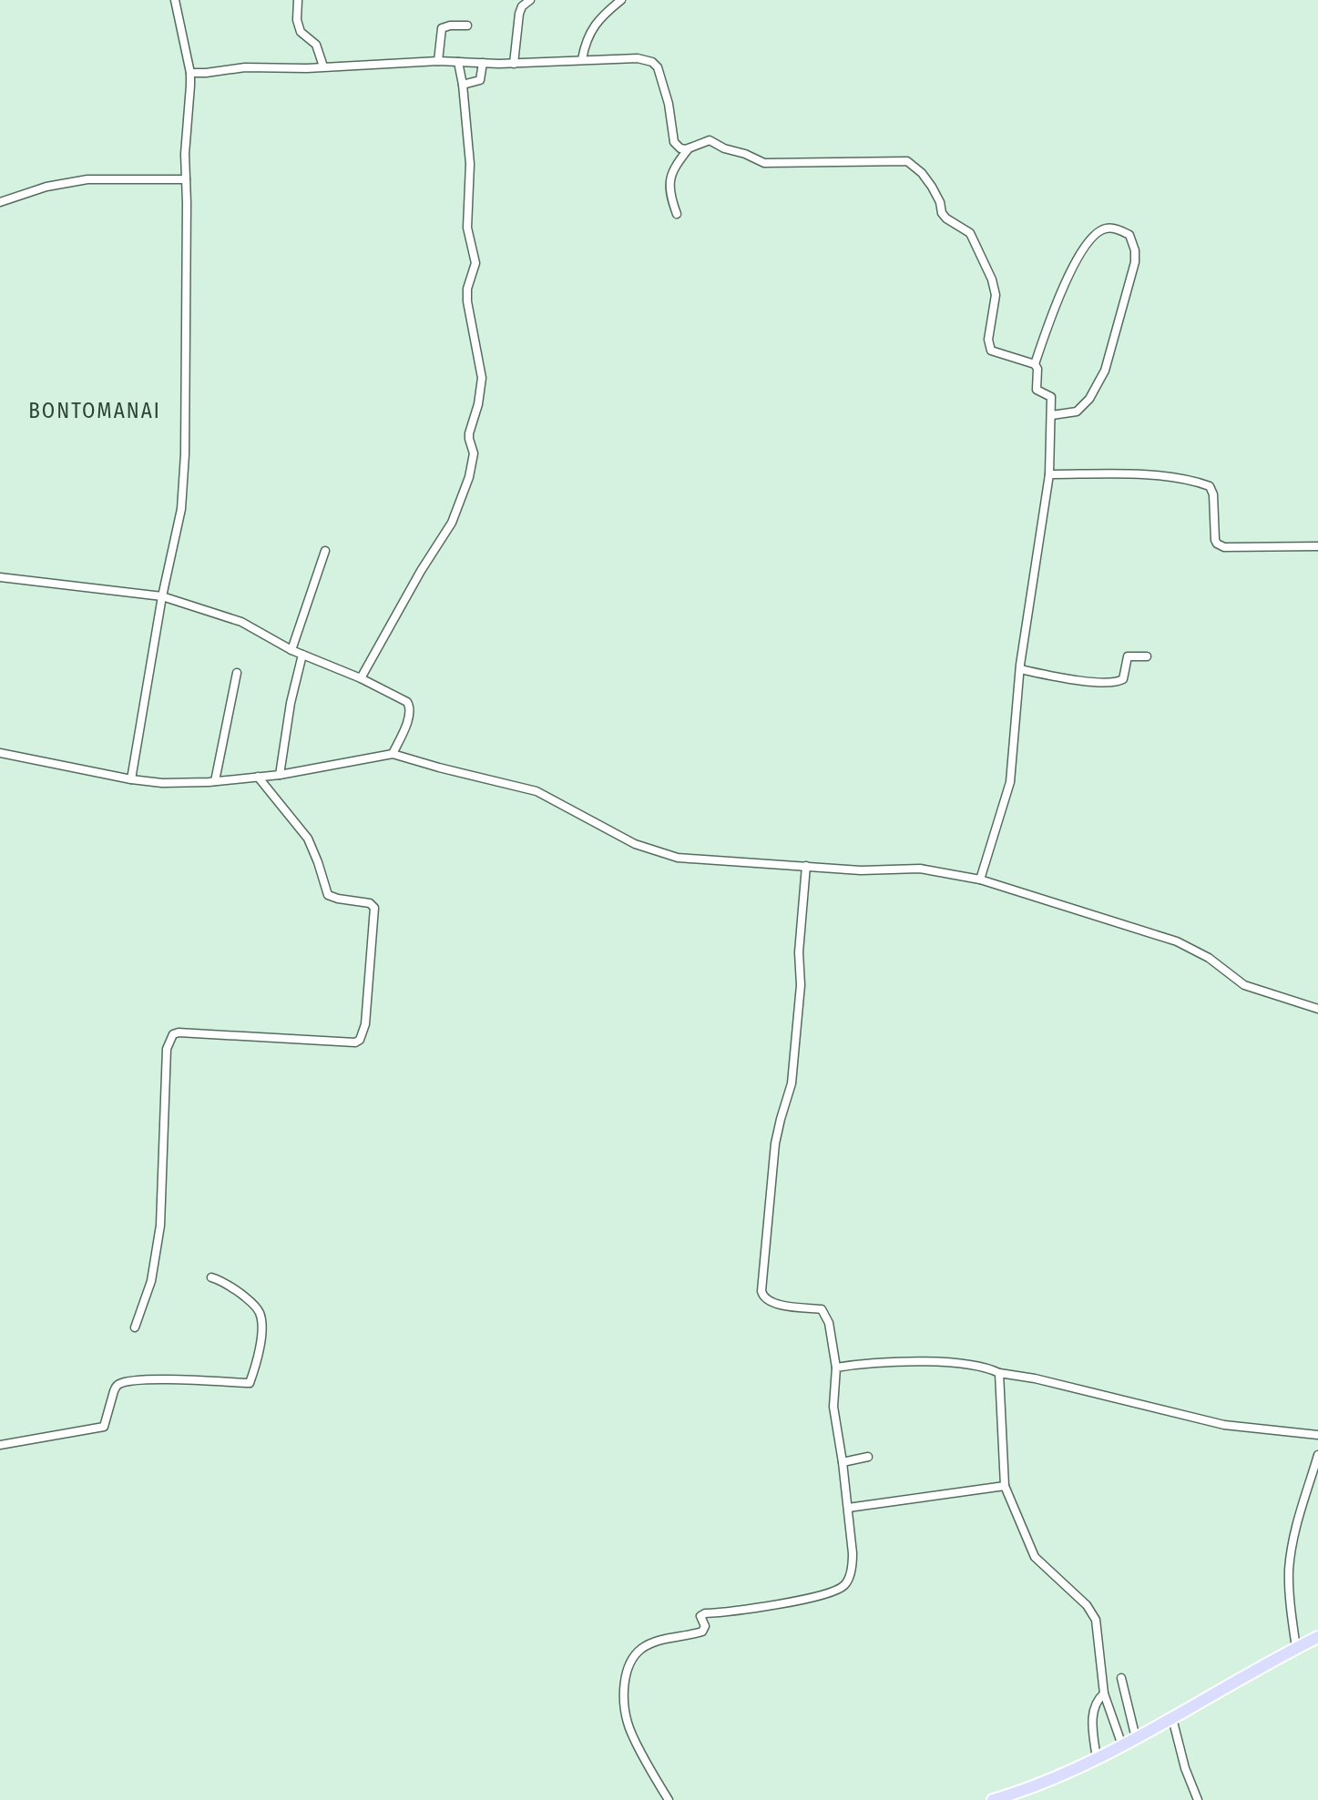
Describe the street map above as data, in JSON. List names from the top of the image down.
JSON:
{
  "districts": ["BONTOMANAI"]
}
